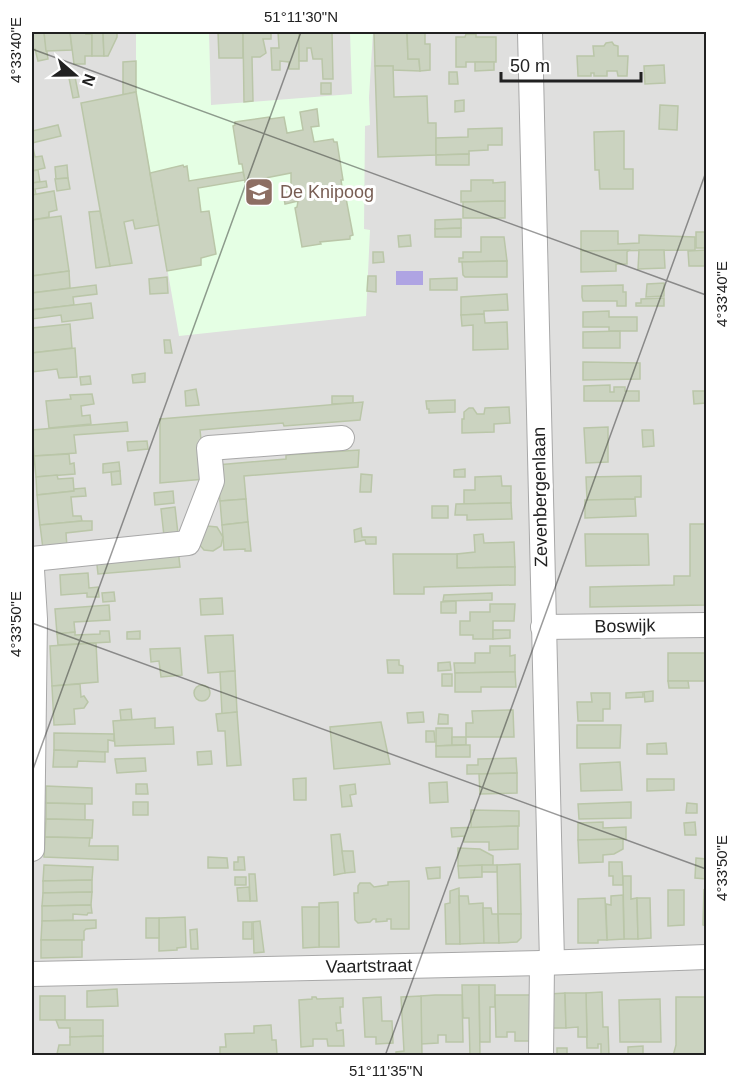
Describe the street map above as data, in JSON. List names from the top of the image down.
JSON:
{
  "streets": {
    "street": ["Zevenbergenlaan", "Boswijk", "Vaartstraat"]
  },
  "crossings": [
    ["Zevenbergenlaan", "Boswijk"],
    ["Zevenbergenlaan", "Vaartstraat"]
  ],
  "places": {
    "school or university": ["De Knipoog"]
  },
  "scale_bar": "50 m",
  "north": "right",
  "coordinates": [
    "51°11'30\"N",
    "4°33'40\"E",
    "4°33'50\"E",
    "51°11'35\"N"
  ]
}
